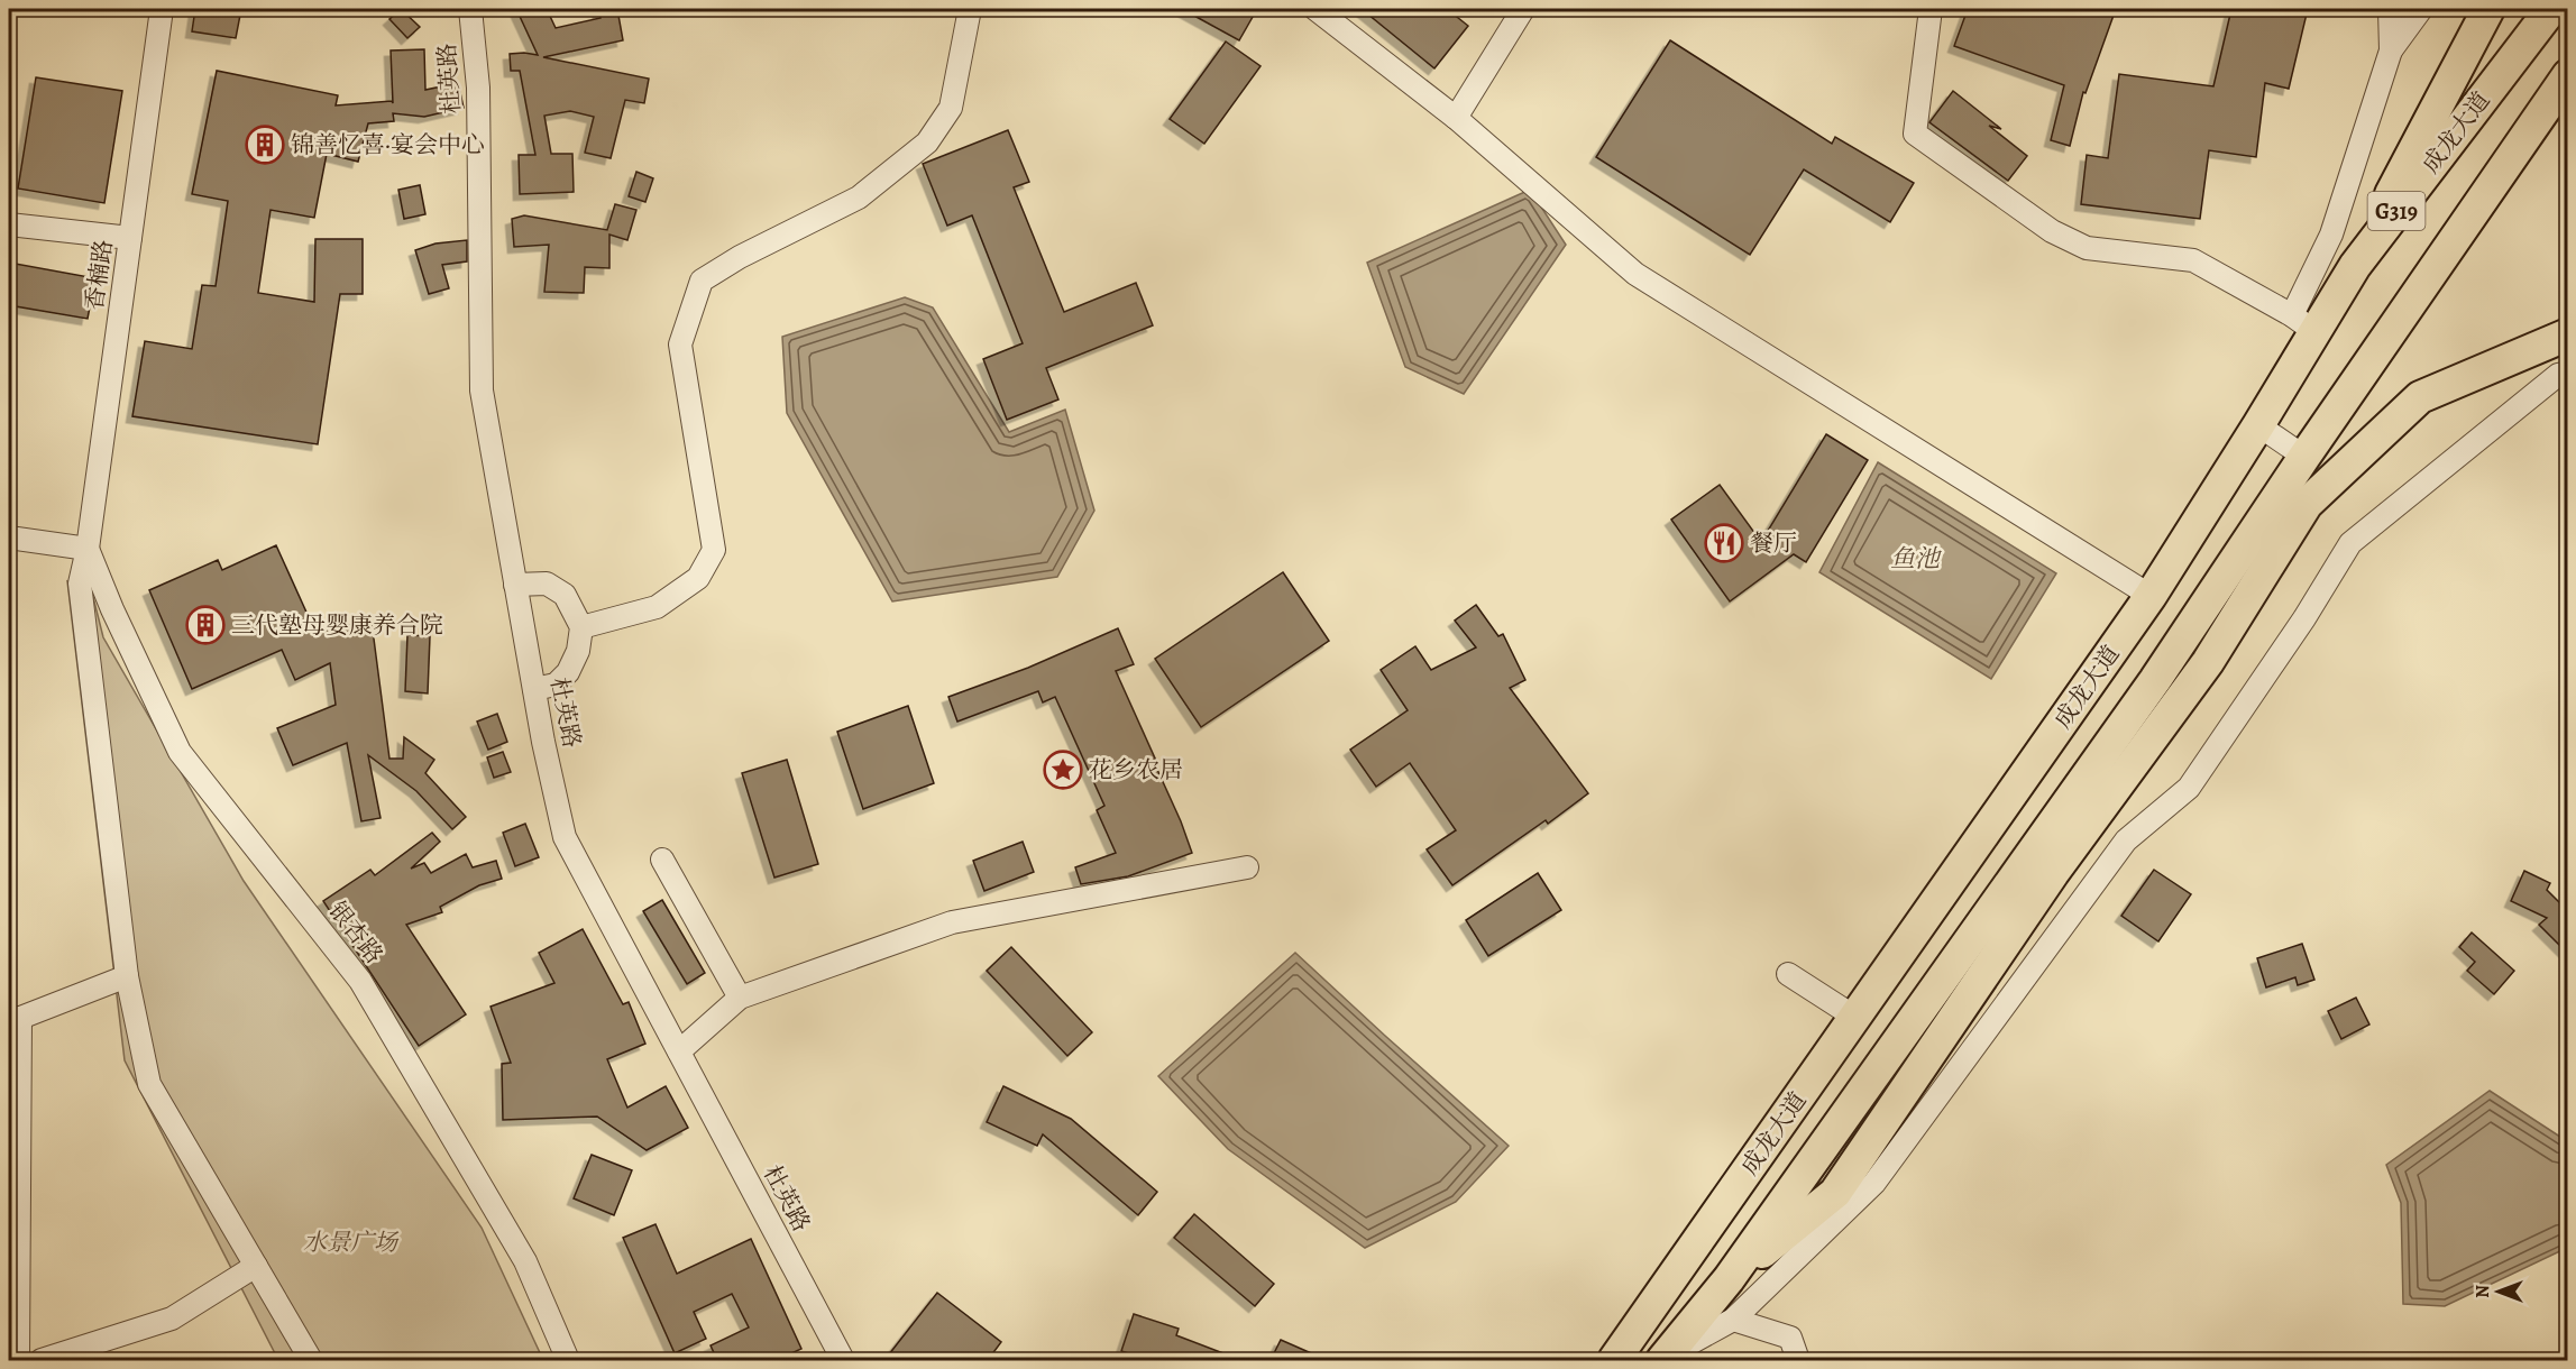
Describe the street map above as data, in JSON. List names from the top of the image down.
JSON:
{
  "streets": {
    "highway": ["成龙大道", "G319"],
    "street": ["杜英路", "香楠路", "银杏路"]
  },
  "crossings": [
    ["香楠路", "银杏路"]
  ],
  "water": ["鱼池"],
  "parks": ["水景广场"],
  "places": {
    "building": ["锦善忆喜·宴会中心", "三代塾母婴康养合院"],
    "restaurant": ["餐厅"],
    "place": ["花乡农居"]
  },
  "north": "left"
}
